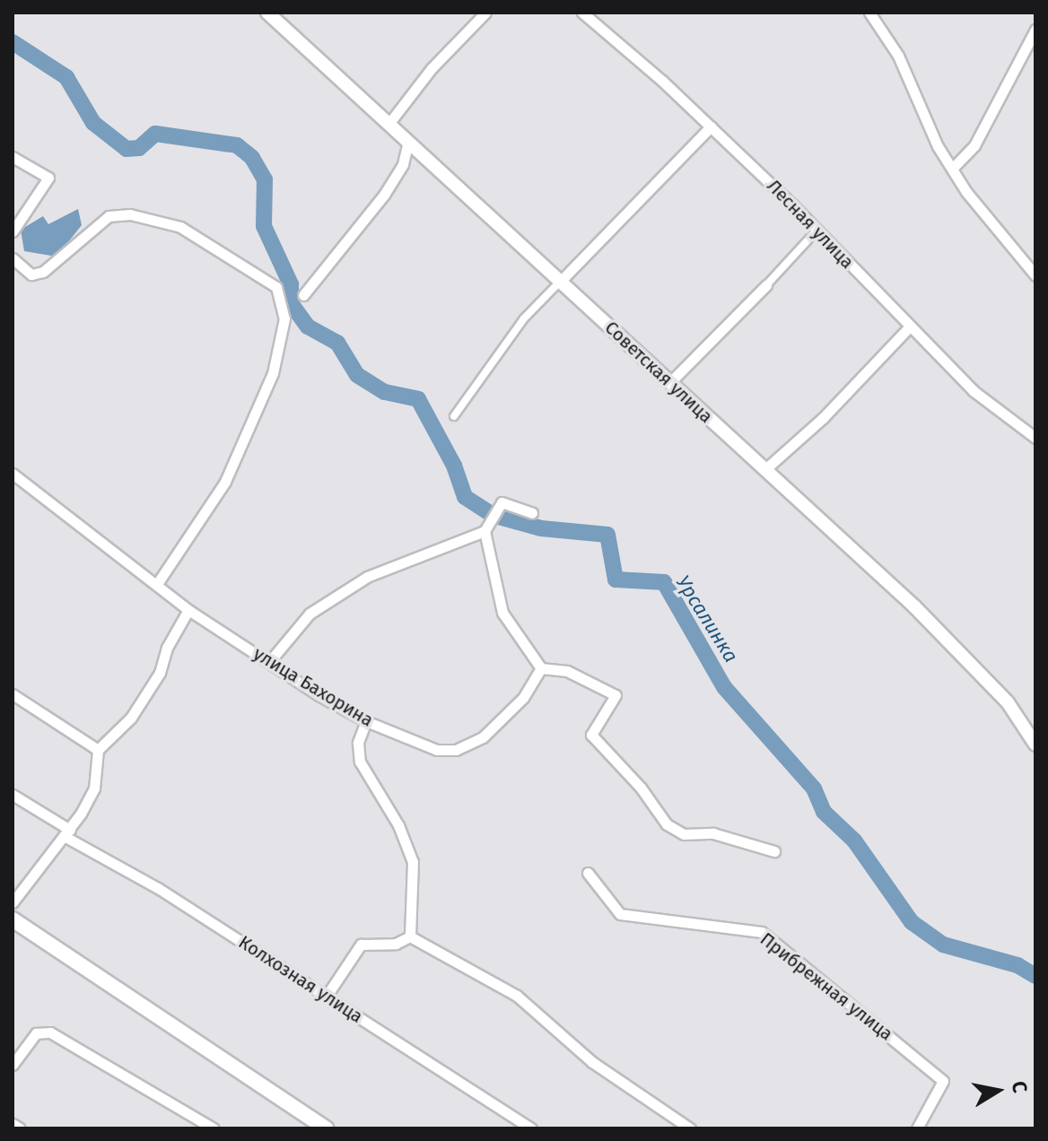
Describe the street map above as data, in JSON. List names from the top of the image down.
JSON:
{
  "streets": {
    "street": [
      "Лесная улица",
      "Советская улица",
      "улица Бахорина",
      "Колхозная улица",
      "Прибрежная улица"
    ]
  },
  "water": ["Урсалинка"],
  "north": "right"
}
